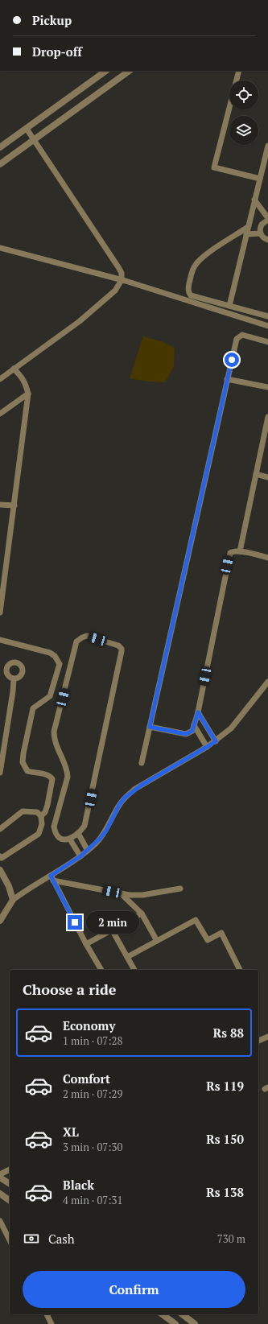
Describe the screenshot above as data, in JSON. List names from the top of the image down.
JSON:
{
  "page": {
    "banner": ["Pickup", "Drop-off"],
    "bubble": "2 min",
    "heading": "Choose a ride",
    "list": [
      {
        "name": "Economy",
        "note": "1 min · 07:28",
        "value": "Rs 88"
      },
      {
        "name": "Comfort",
        "note": "2 min · 07:29",
        "value": "Rs 119"
      },
      {
        "name": "XL",
        "note": "3 min · 07:30",
        "value": "Rs 150"
      },
      {
        "name": "Black",
        "note": "4 min · 07:31",
        "value": "Rs 138"
      }
    ],
    "pay": ["Cash", "730 m"],
    "buttons": "Confirm"
  }
}
